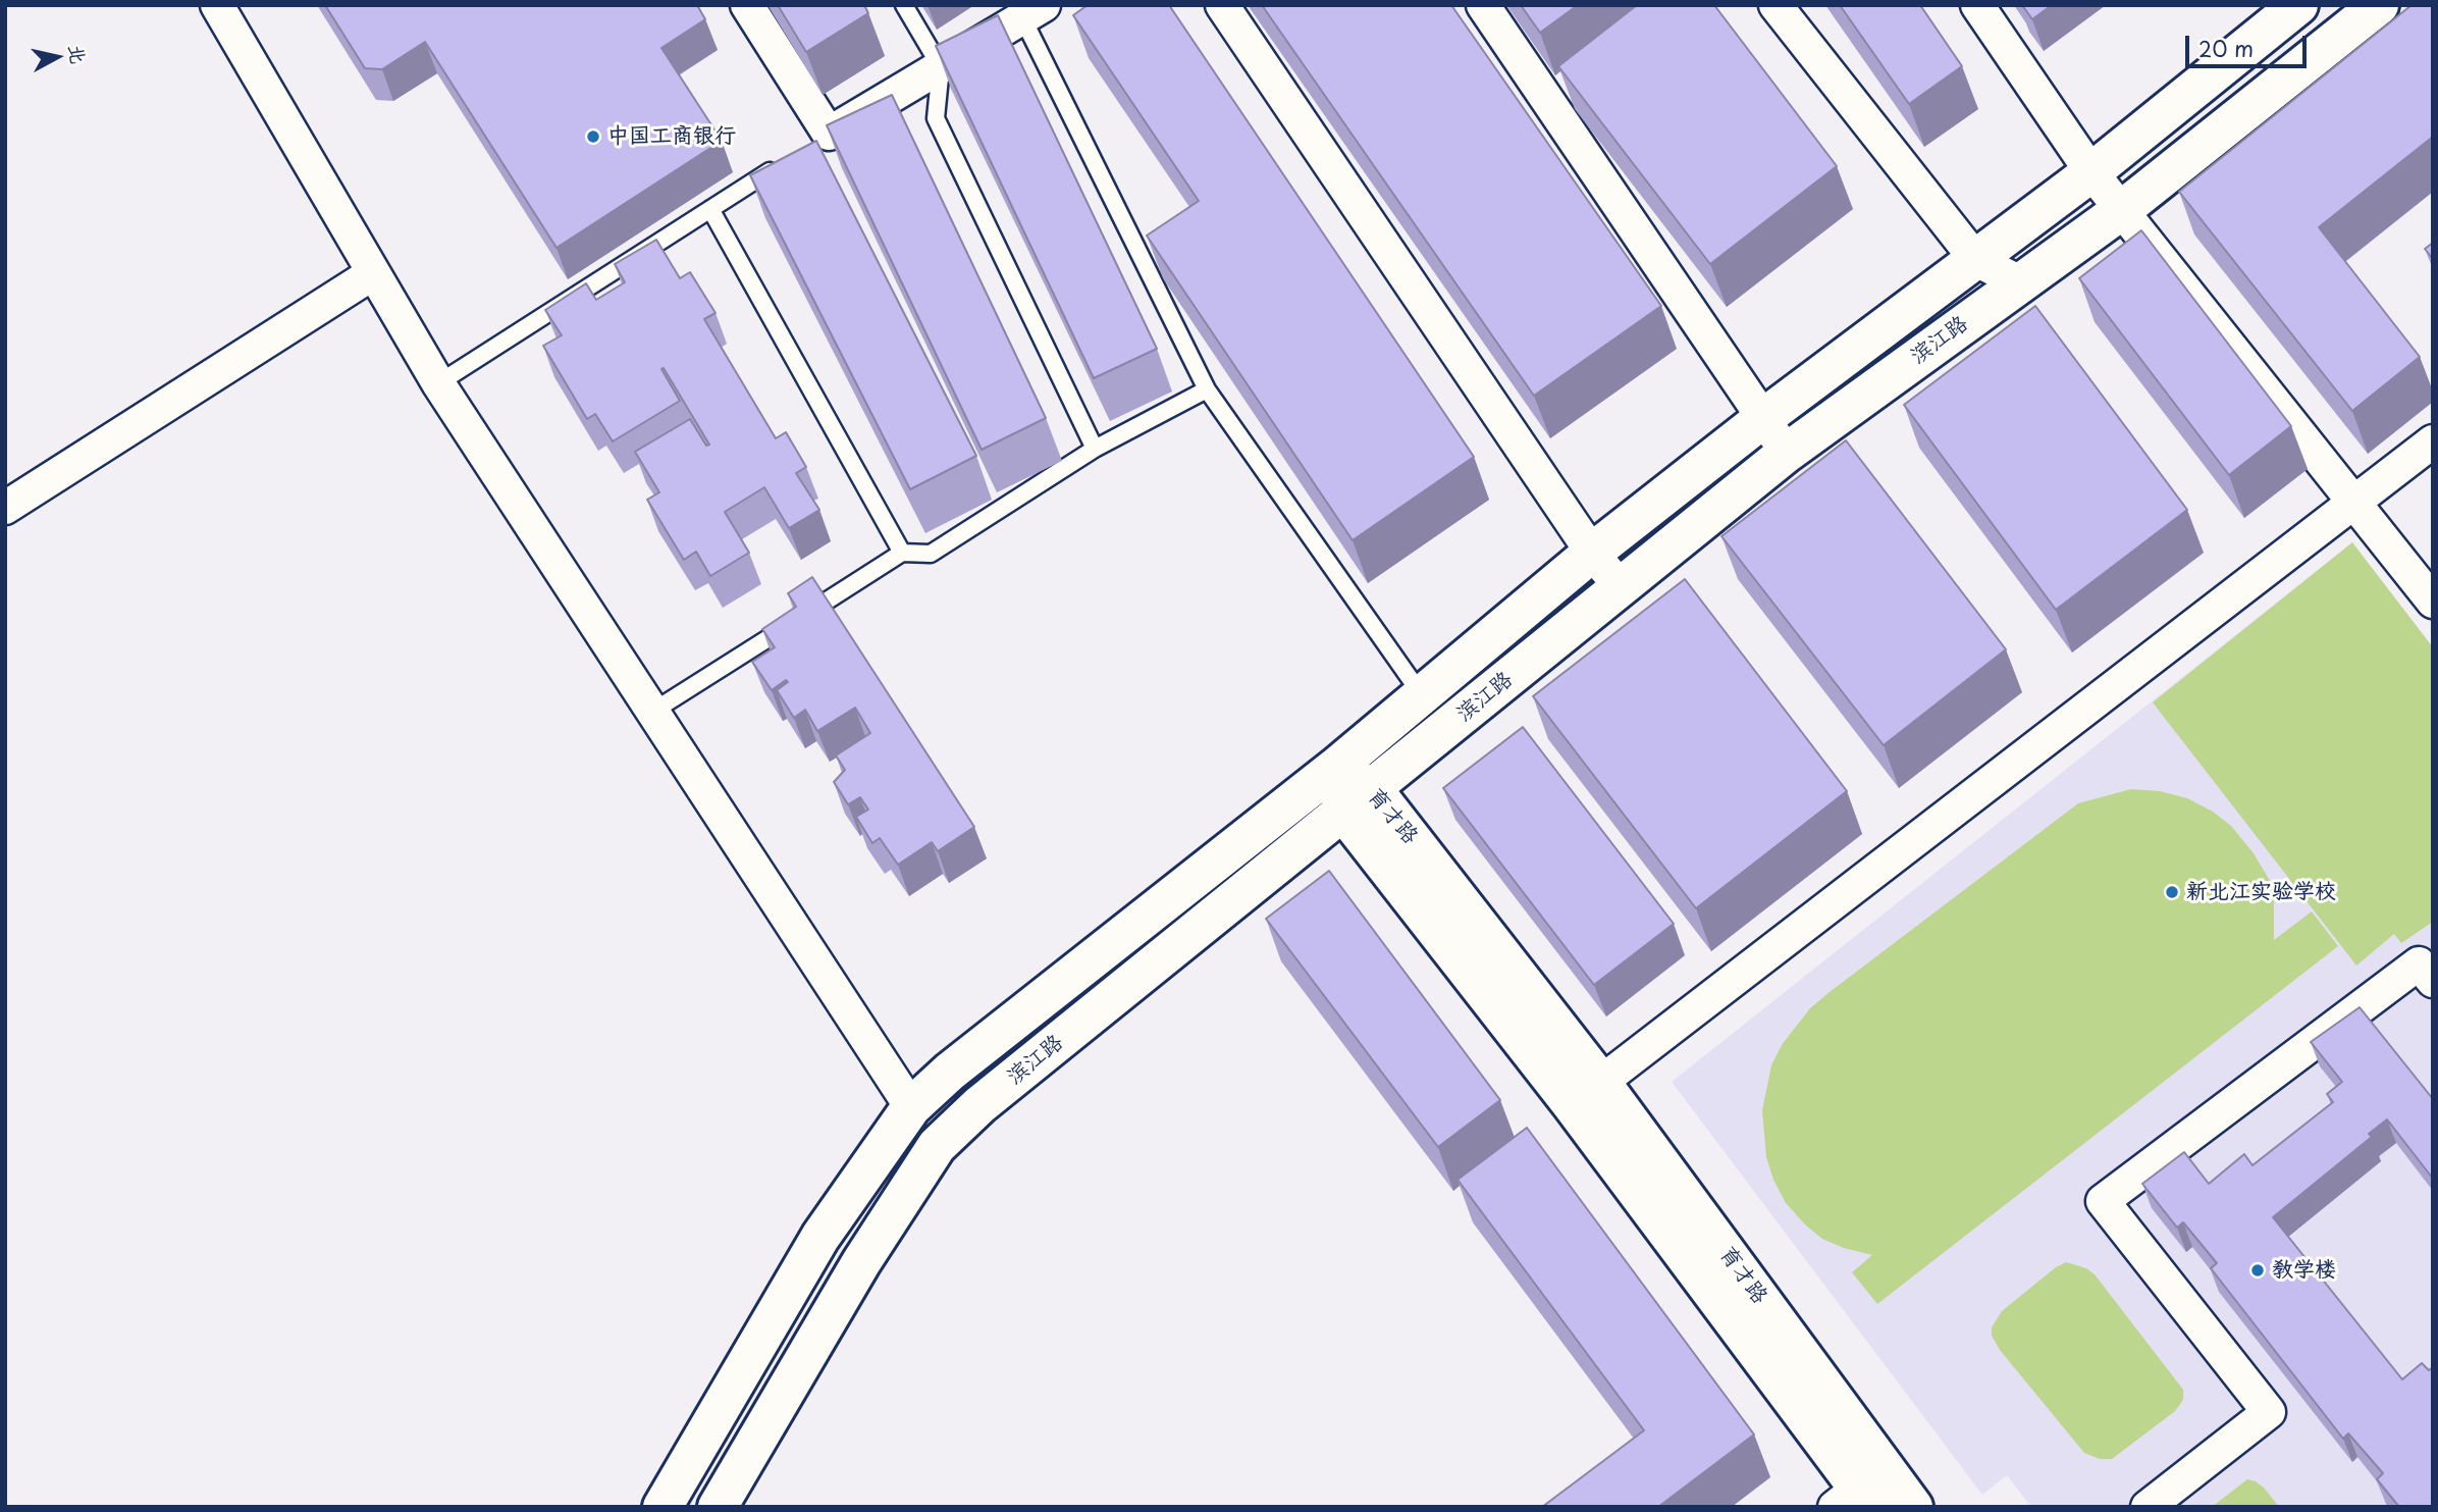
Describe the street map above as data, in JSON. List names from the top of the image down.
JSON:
{
  "streets": {
    "main road": ["滨江路", "育才路"]
  },
  "crossings": [
    ["滨江路", "育才路"]
  ],
  "places": ["中国工商银行", "新北江实验学校", "教学楼"],
  "scale_bar": "20 m",
  "north": "right"
}
